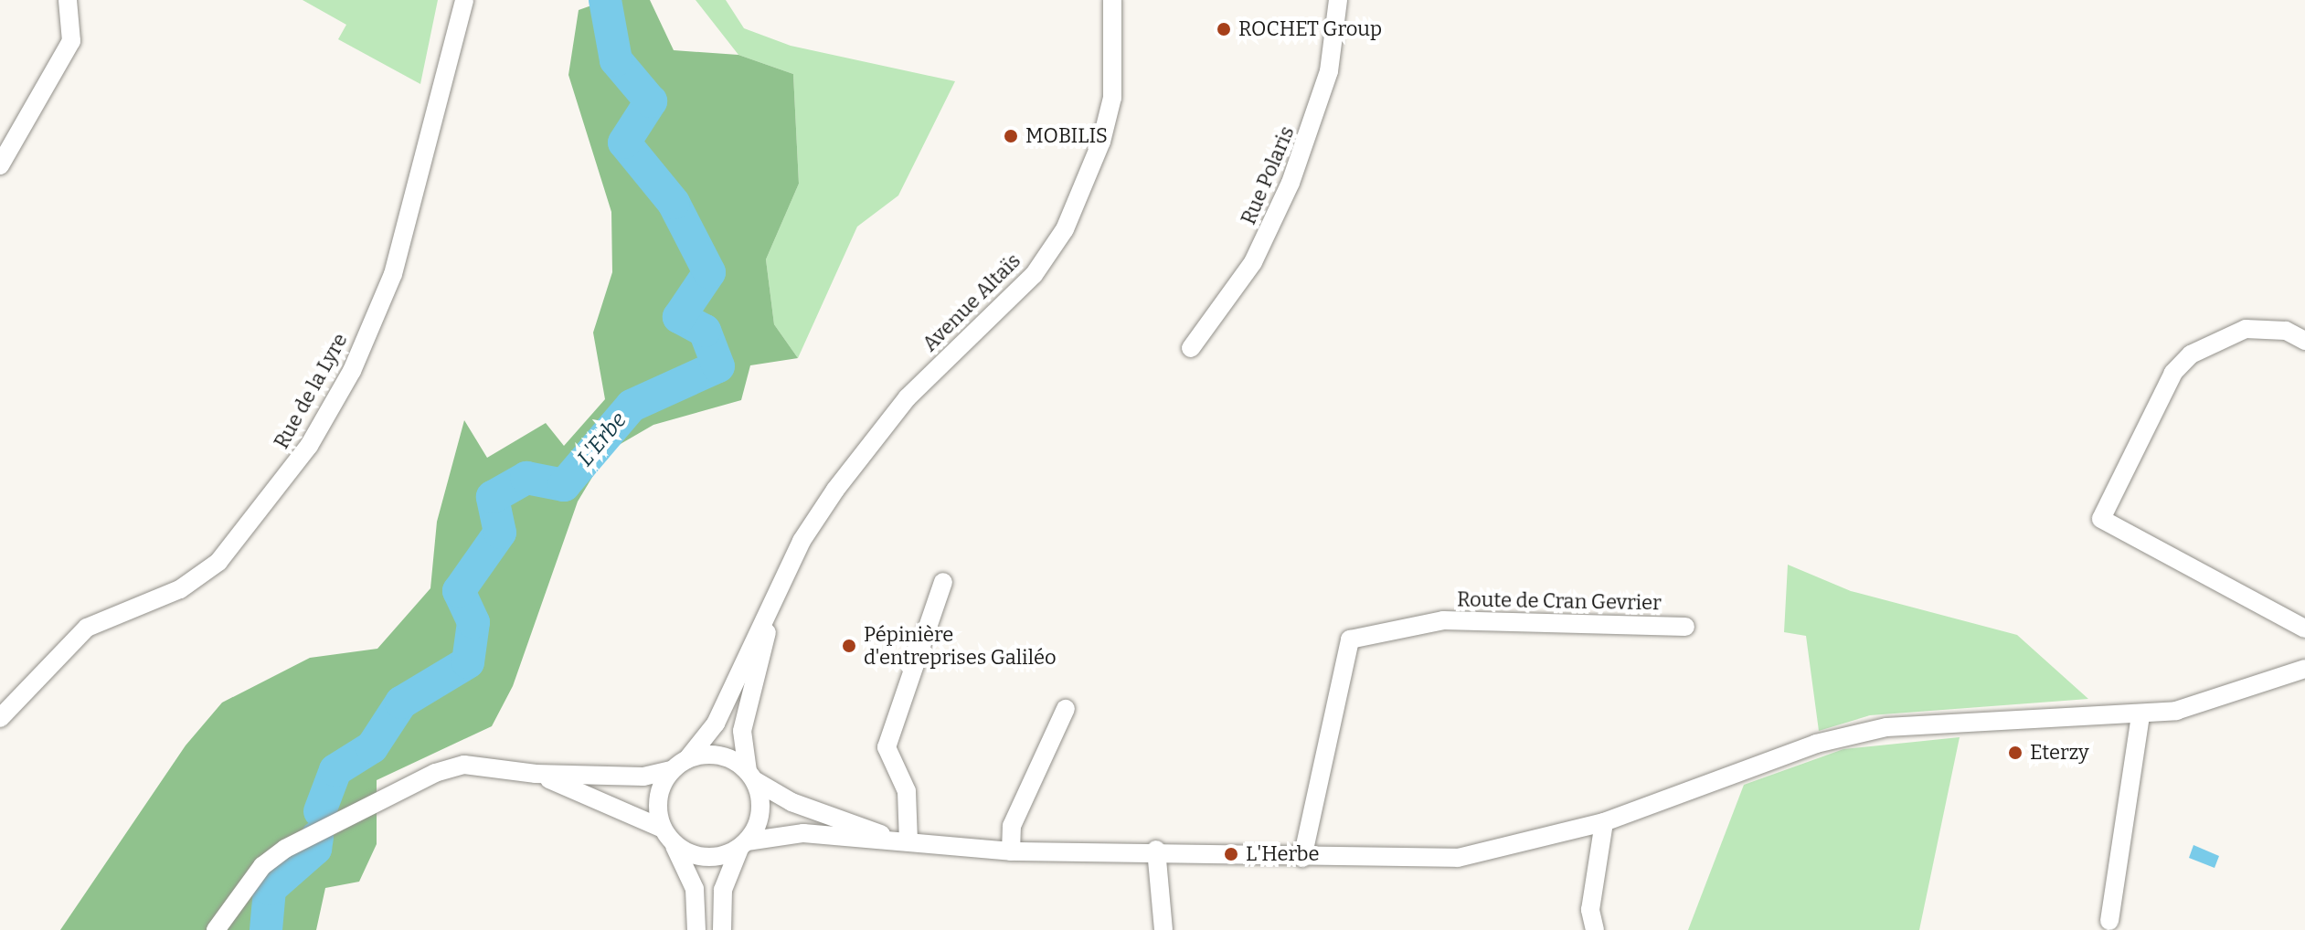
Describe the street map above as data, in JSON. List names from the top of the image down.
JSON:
{
  "streets": {
    "street": [
      "Rue Polaris",
      "Avenue Altaïs",
      "Rue de la Lyre",
      "Route de Cran Gevrier"
    ]
  },
  "water": ["L'Erbe"],
  "places": [
    "ROCHET Group",
    "MOBILIS",
    "Pépinière d'entreprises Galiléo",
    "Eterzy",
    "L'Herbe"
  ]
}
